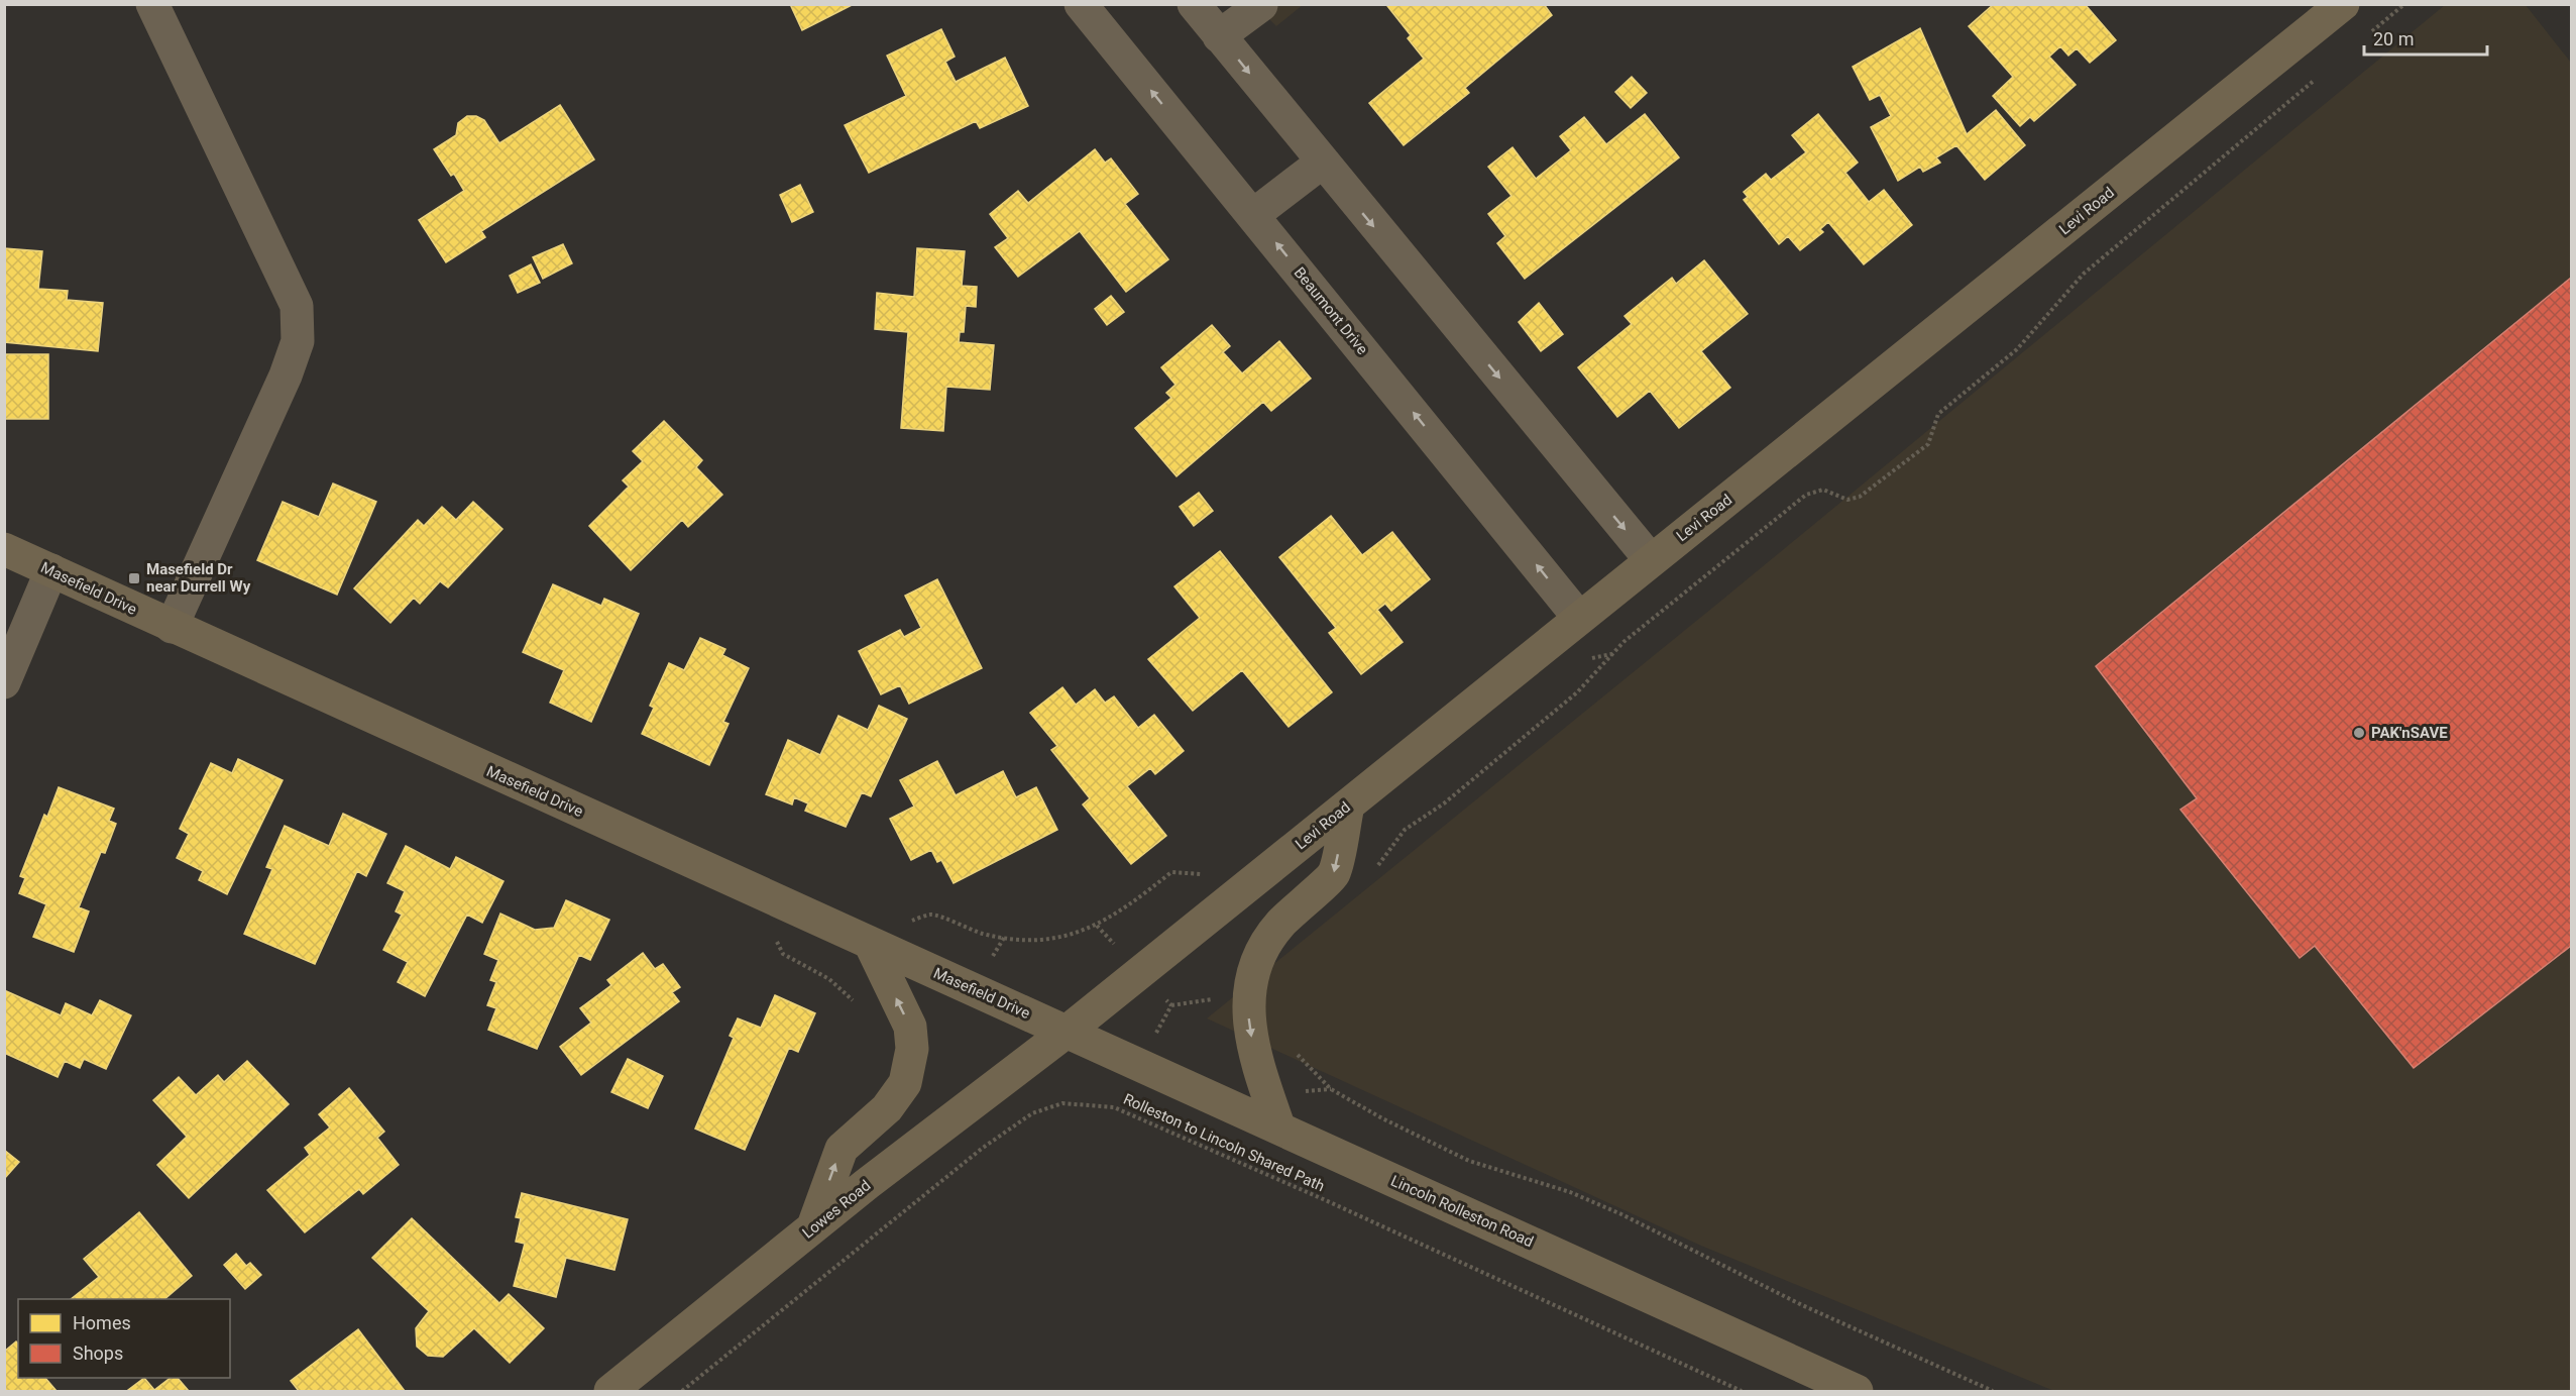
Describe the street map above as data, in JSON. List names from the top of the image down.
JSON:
{
  "streets": {
    "main road": [
      "Levi Road",
      "Masefield Drive",
      "Lowes Road",
      "Lincoln Rolleston Road"
    ],
    "street": ["Beaumont Drive"],
    "path": ["Rolleston to Lincoln Shared Path"]
  },
  "crossings": [
    ["Levi Road", "Beaumont Drive"],
    ["Levi Road", "Masefield Drive"],
    ["Levi Road", "Lowes Road"],
    ["Levi Road", "Lincoln Rolleston Road"],
    ["Masefield Drive", "Lowes Road"],
    ["Masefield Drive", "Lincoln Rolleston Road"],
    ["Lowes Road", "Lincoln Rolleston Road"]
  ],
  "places": {
    "transit": ["Masefield Dr near Durrell Wy"],
    "other": ["PAK'nSAVE"]
  },
  "legend": ["Homes", "Shops"],
  "scale_bar": "20 m"
}
